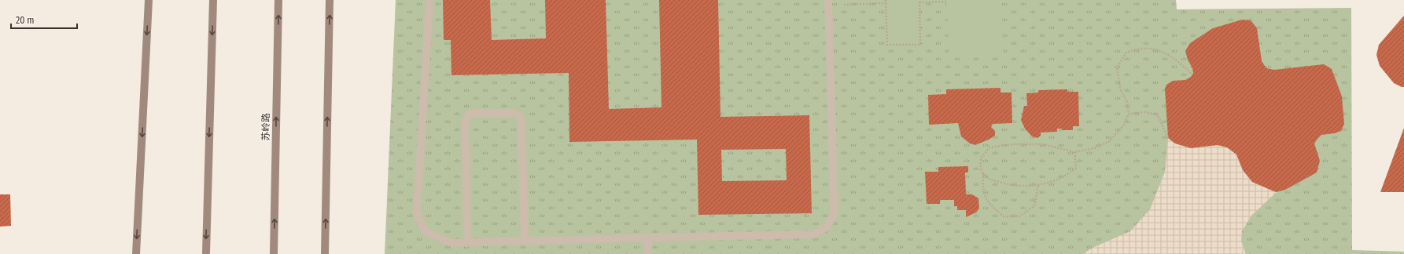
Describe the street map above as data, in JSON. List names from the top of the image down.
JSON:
{
  "streets": {
    "main road": ["苏岭路"]
  },
  "scale_bar": "20 m"
}
